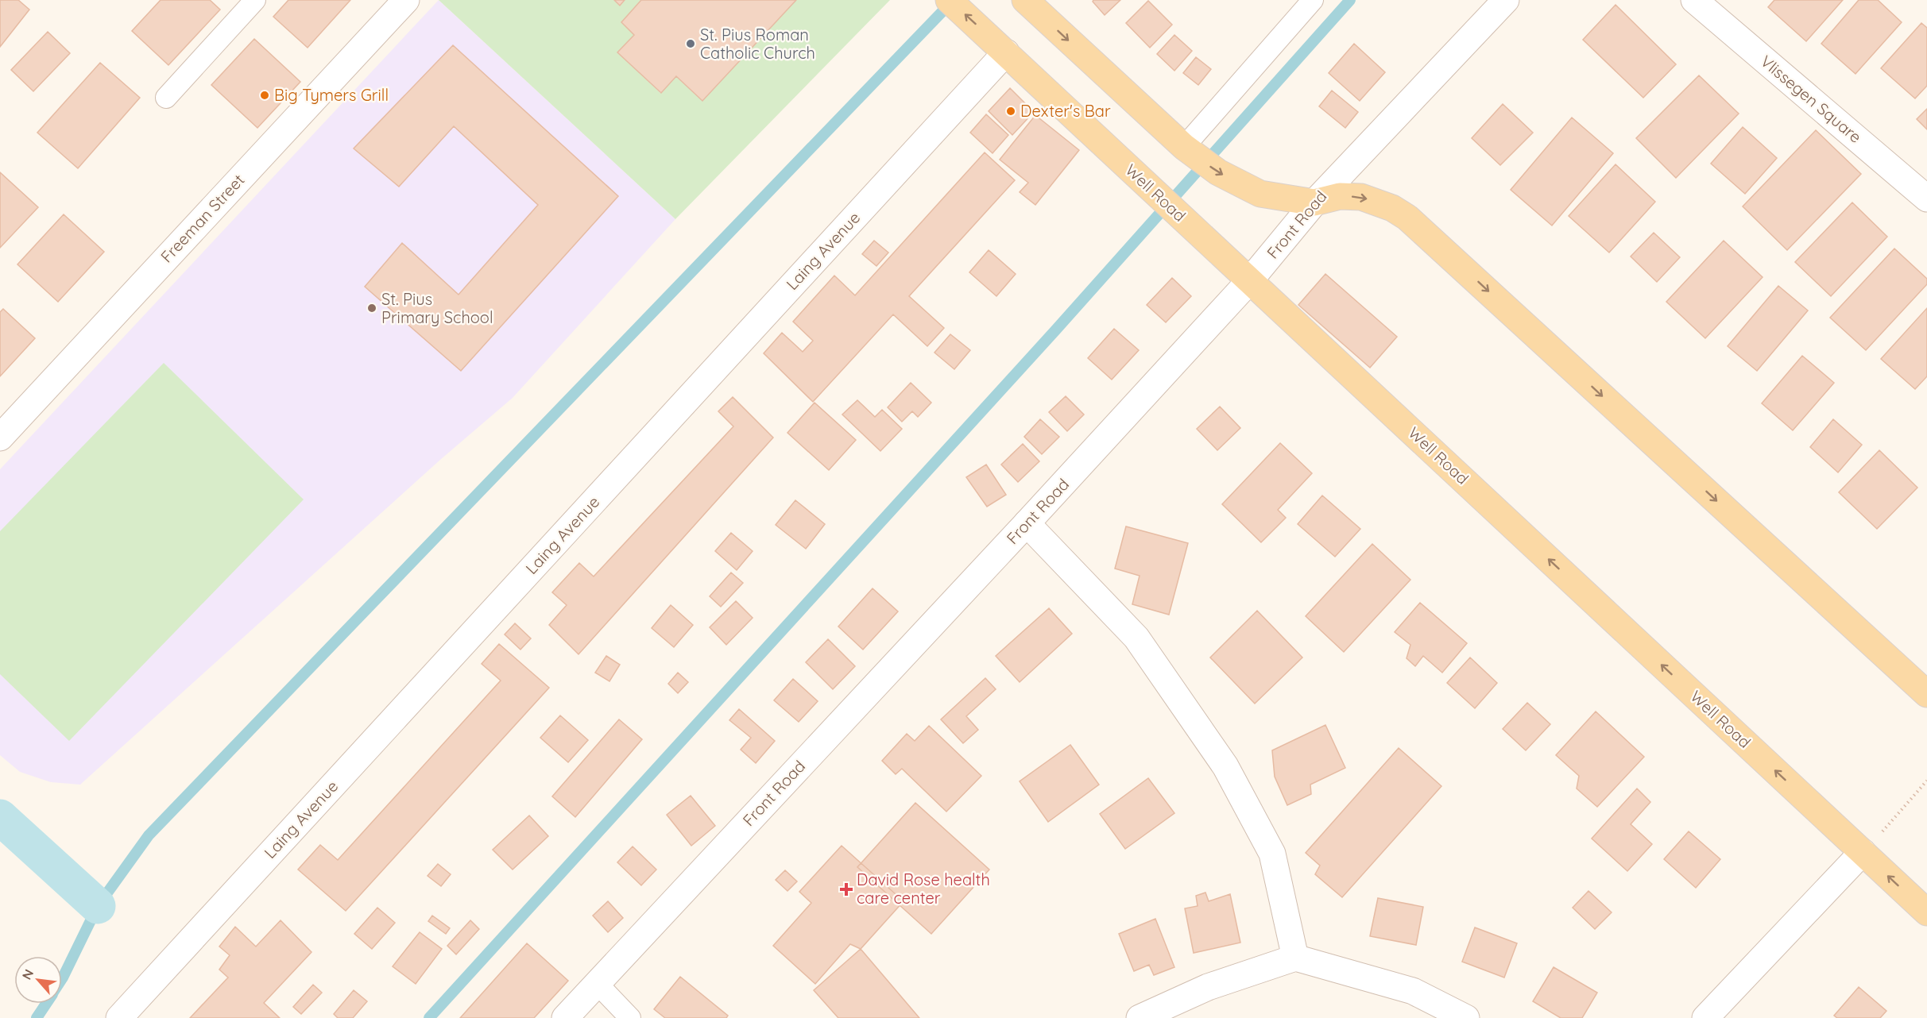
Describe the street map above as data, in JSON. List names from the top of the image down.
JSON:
{
  "streets": {
    "main road": ["Well Road"],
    "street": [
      "Vlissegen Square",
      "Freeman Street",
      "Front Road",
      "Laing Avenue"
    ]
  },
  "crossings": [
    ["Well Road", "Front Road"],
    ["Well Road", "Laing Avenue"]
  ],
  "places": {
    "other": [
      "St. Pius Roman Catholic Church",
      "Big Tymers Grill",
      "Dexter's Bar",
      "St. Pius Primary School"
    ],
    "health": ["David Rose health care center"]
  },
  "north": "top left"
}
